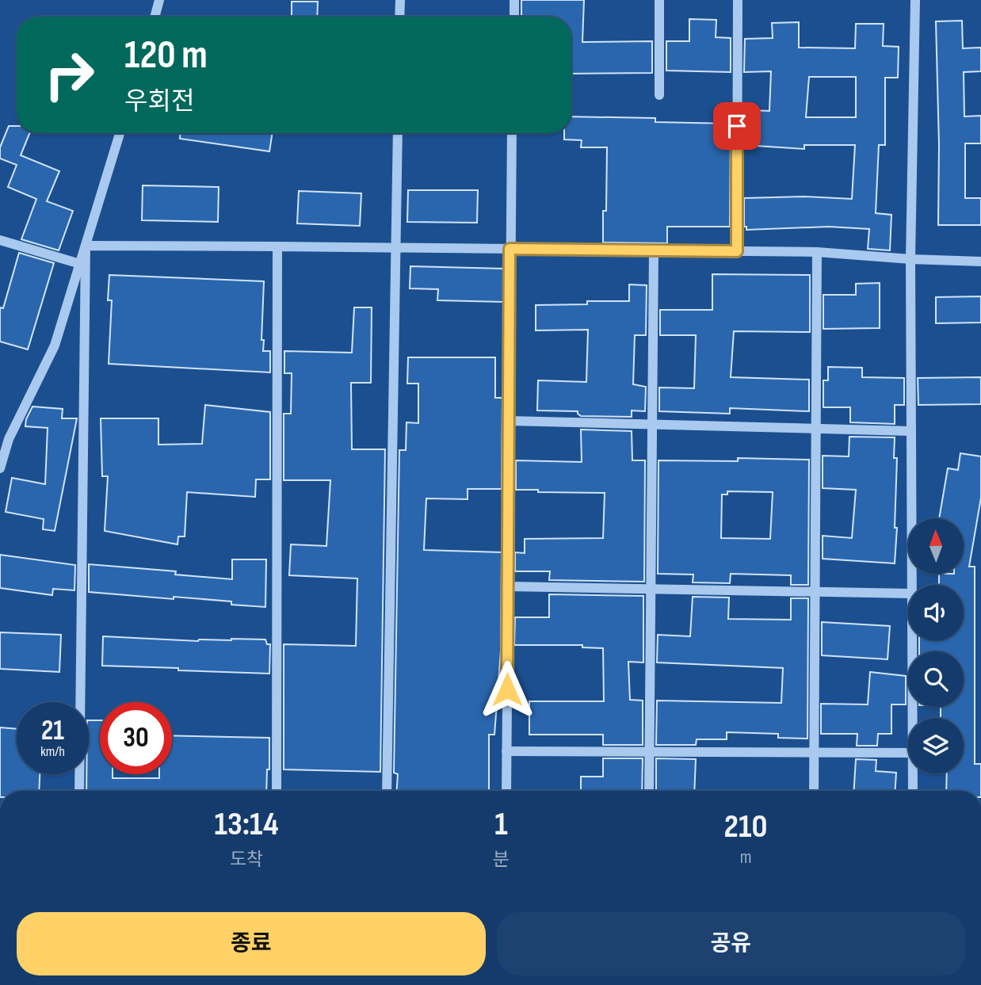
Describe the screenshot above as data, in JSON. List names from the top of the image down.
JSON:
{
  "north": "top",
  "page": {
    "turn": ["120 m", "우회전"],
    "speed": "21 km/h",
    "limit": "30",
    "eta": [
      "13:14",
      "도착",
      "1",
      "분",
      "210",
      "m"
    ],
    "buttons": ["종료", "공유"]
  }
}
